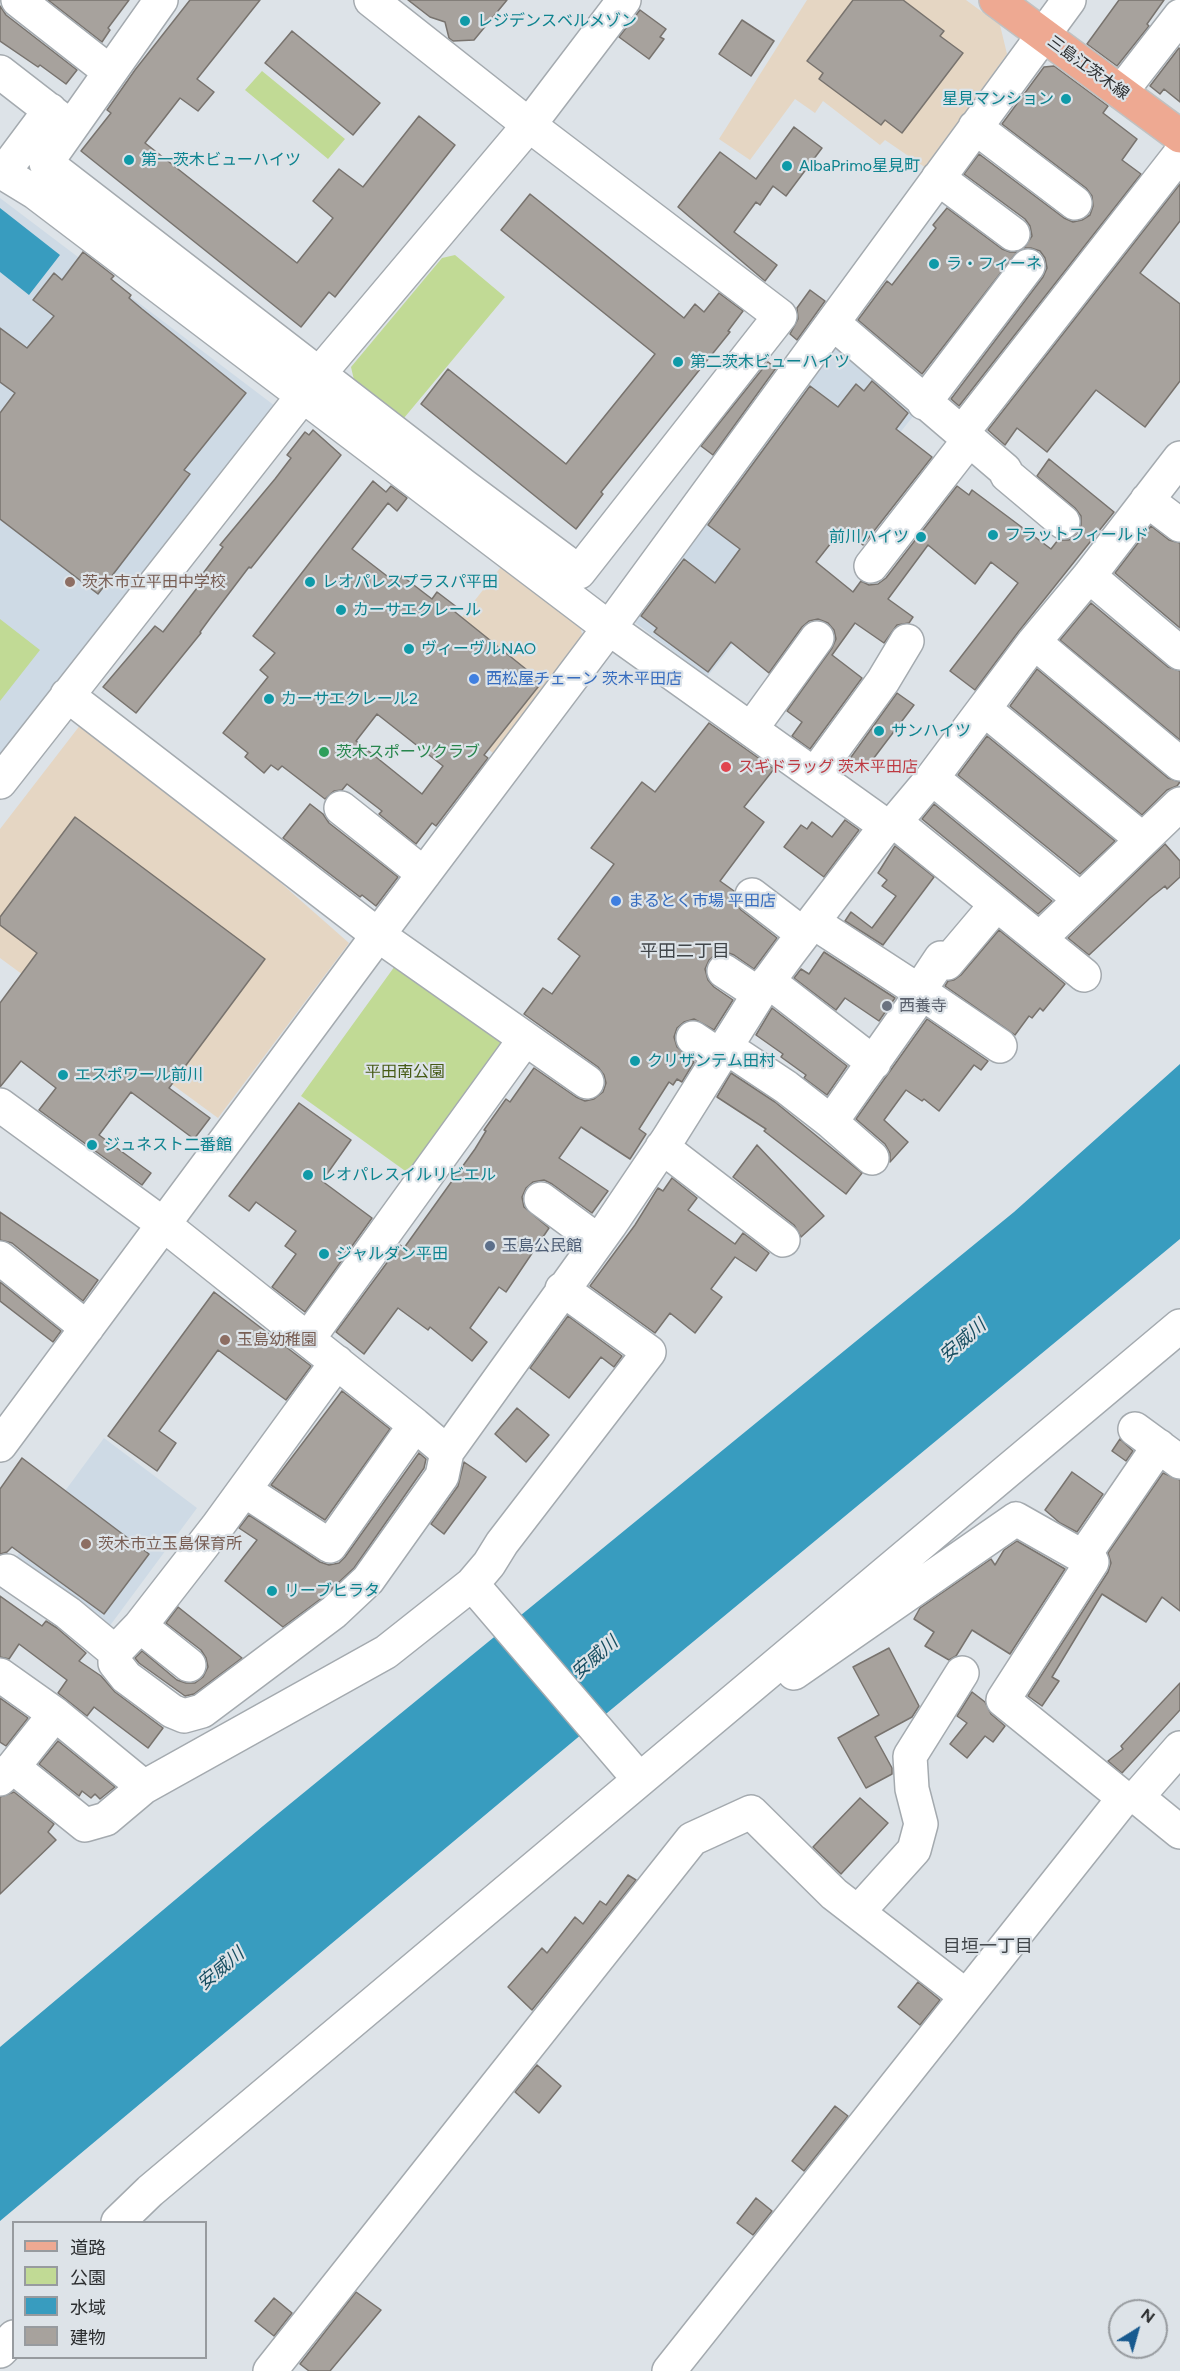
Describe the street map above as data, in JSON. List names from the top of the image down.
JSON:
{
  "streets": {
    "main road": ["三島江茨木線"]
  },
  "districts": ["平田二丁目", "目垣一丁目"],
  "water": ["安威川"],
  "parks": ["平田南公園"],
  "places": [
    "レジデンスベルメゾン",
    "星見マンション",
    "第一茨木ビューハイツ",
    "AlbaPrimo星見町",
    "ラ・フィーネ",
    "第二茨木ビューハイツ",
    "フラットフィールド",
    "前川ハイツ",
    "茨木市立平田中学校",
    "レオパレスプラスパ平田",
    "カーサエクレール",
    "ヴィーヴルNAO",
    "西松屋チェーン 茨木平田店",
    "カーサエクレール2",
    "サンハイツ",
    "茨木スポーツクラブ",
    "スギドラッグ 茨木平田店",
    "まるとく市場 平田店",
    "西養寺",
    "クリザンテム田村",
    "エスポワール前川",
    "ジュネスト二番館",
    "レオパレスイルリビエル",
    "玉島公民館",
    "ジャルダン平田",
    "玉島幼稚園",
    "茨木市立玉島保育所",
    "リーブヒラタ"
  ],
  "legend": [
    "道路",
    "公園",
    "水域",
    "建物"
  ],
  "north": "top right"
}
